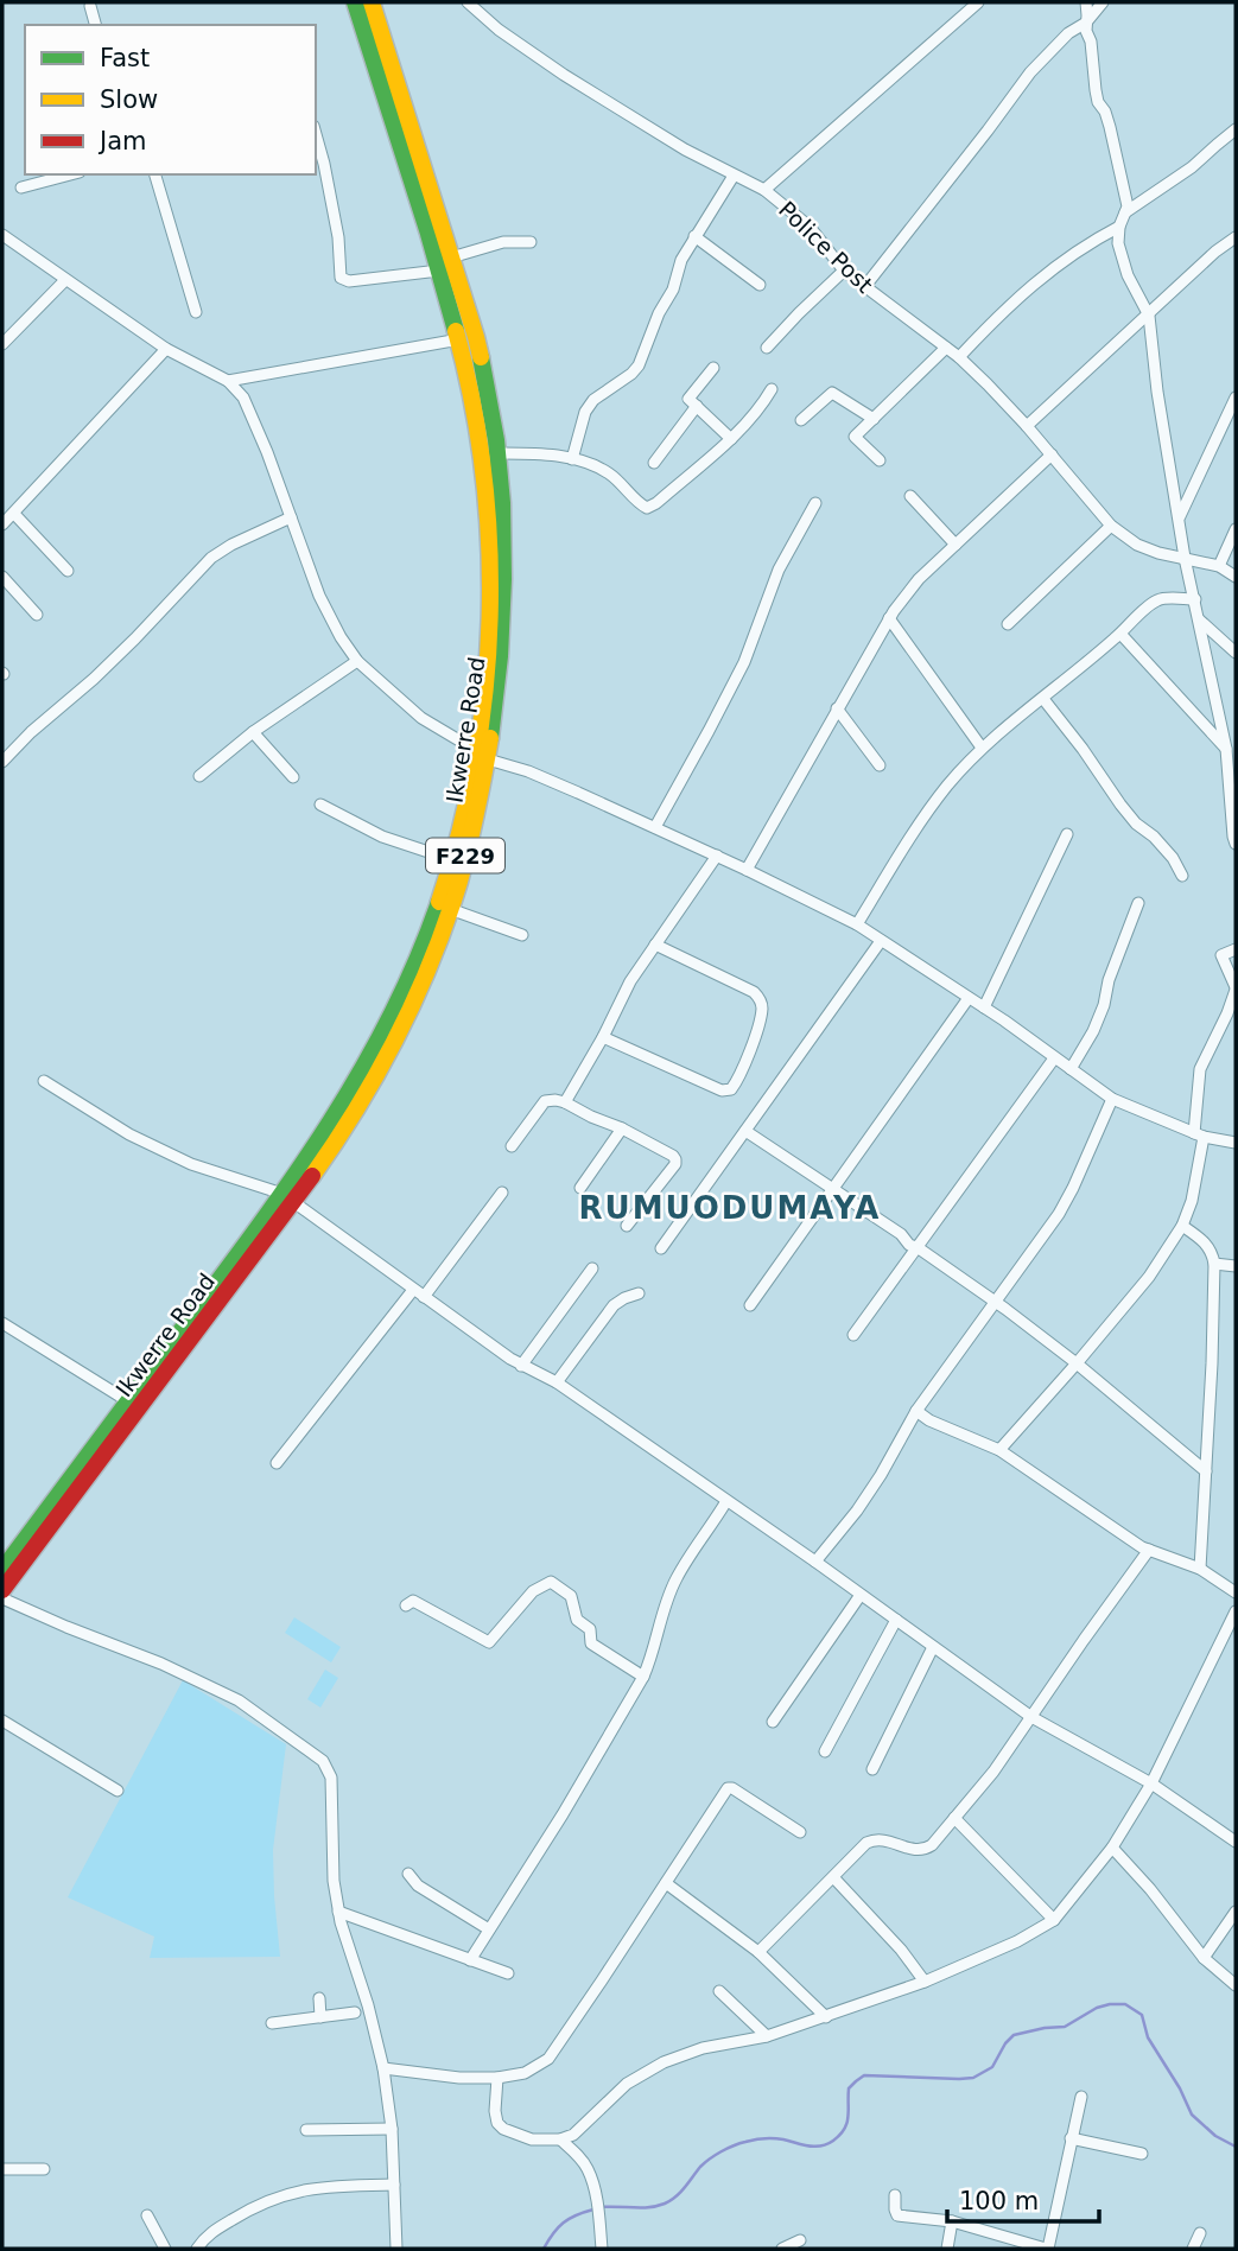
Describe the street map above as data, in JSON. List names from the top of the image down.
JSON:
{
  "streets": {
    "main road": ["Ikwerre Road", "F229"],
    "street": ["Police Post"]
  },
  "crossings": [
    ["Ikwerre Road", "F229"]
  ],
  "districts": ["RUMUODUMAYA"],
  "legend": ["Fast", "Slow", "Jam"],
  "scale_bar": "100 m"
}
